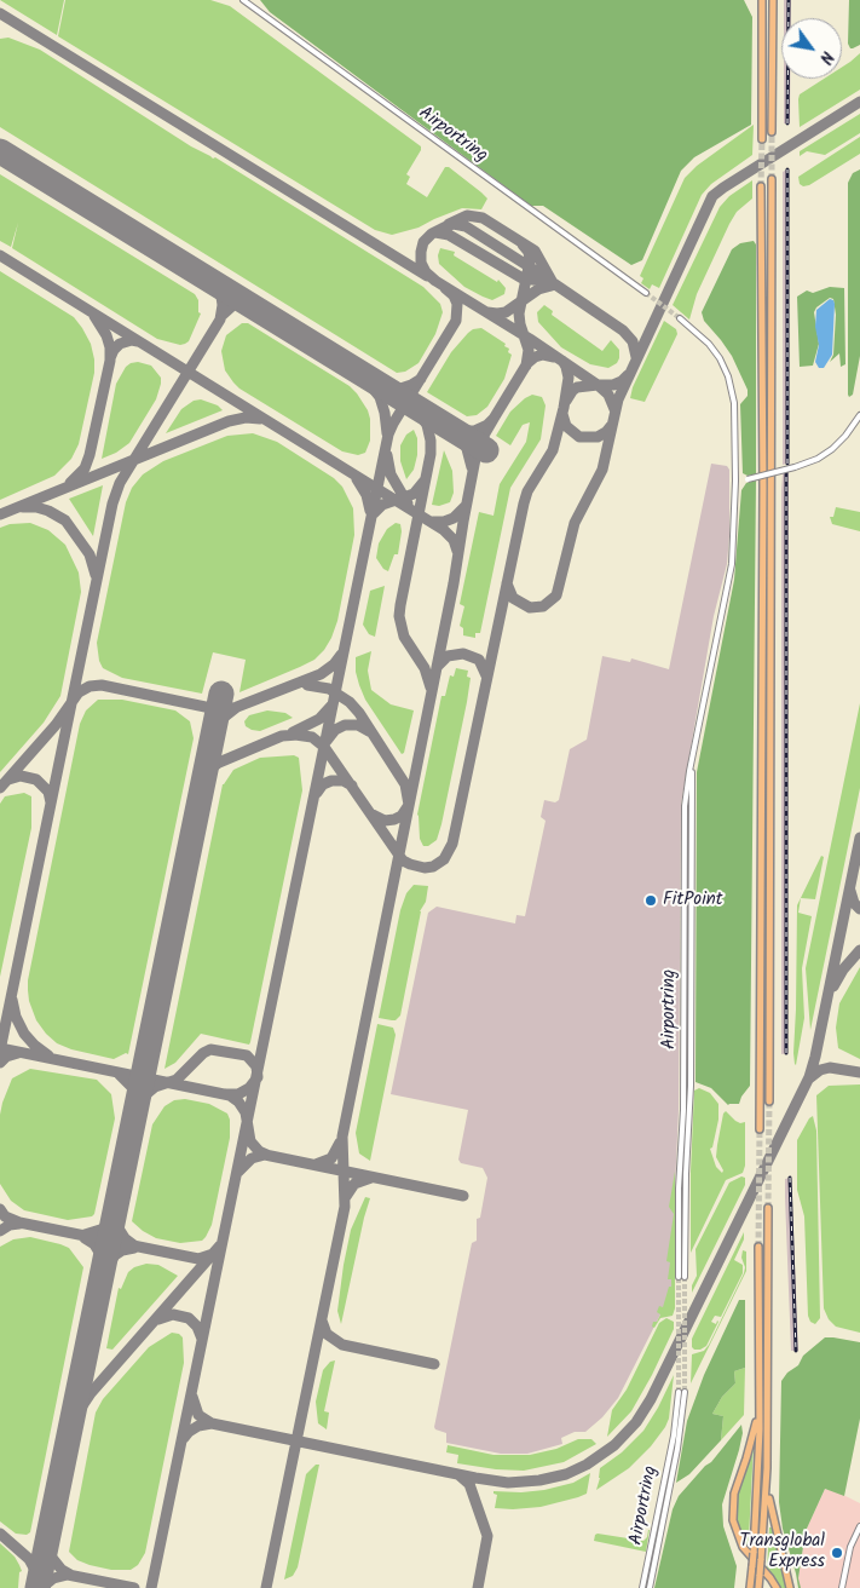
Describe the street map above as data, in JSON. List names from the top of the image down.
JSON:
{
  "streets": {
    "street": ["Airportring"]
  },
  "places": ["FitPoint", "Transglobal Express"],
  "north": "bottom right"
}
